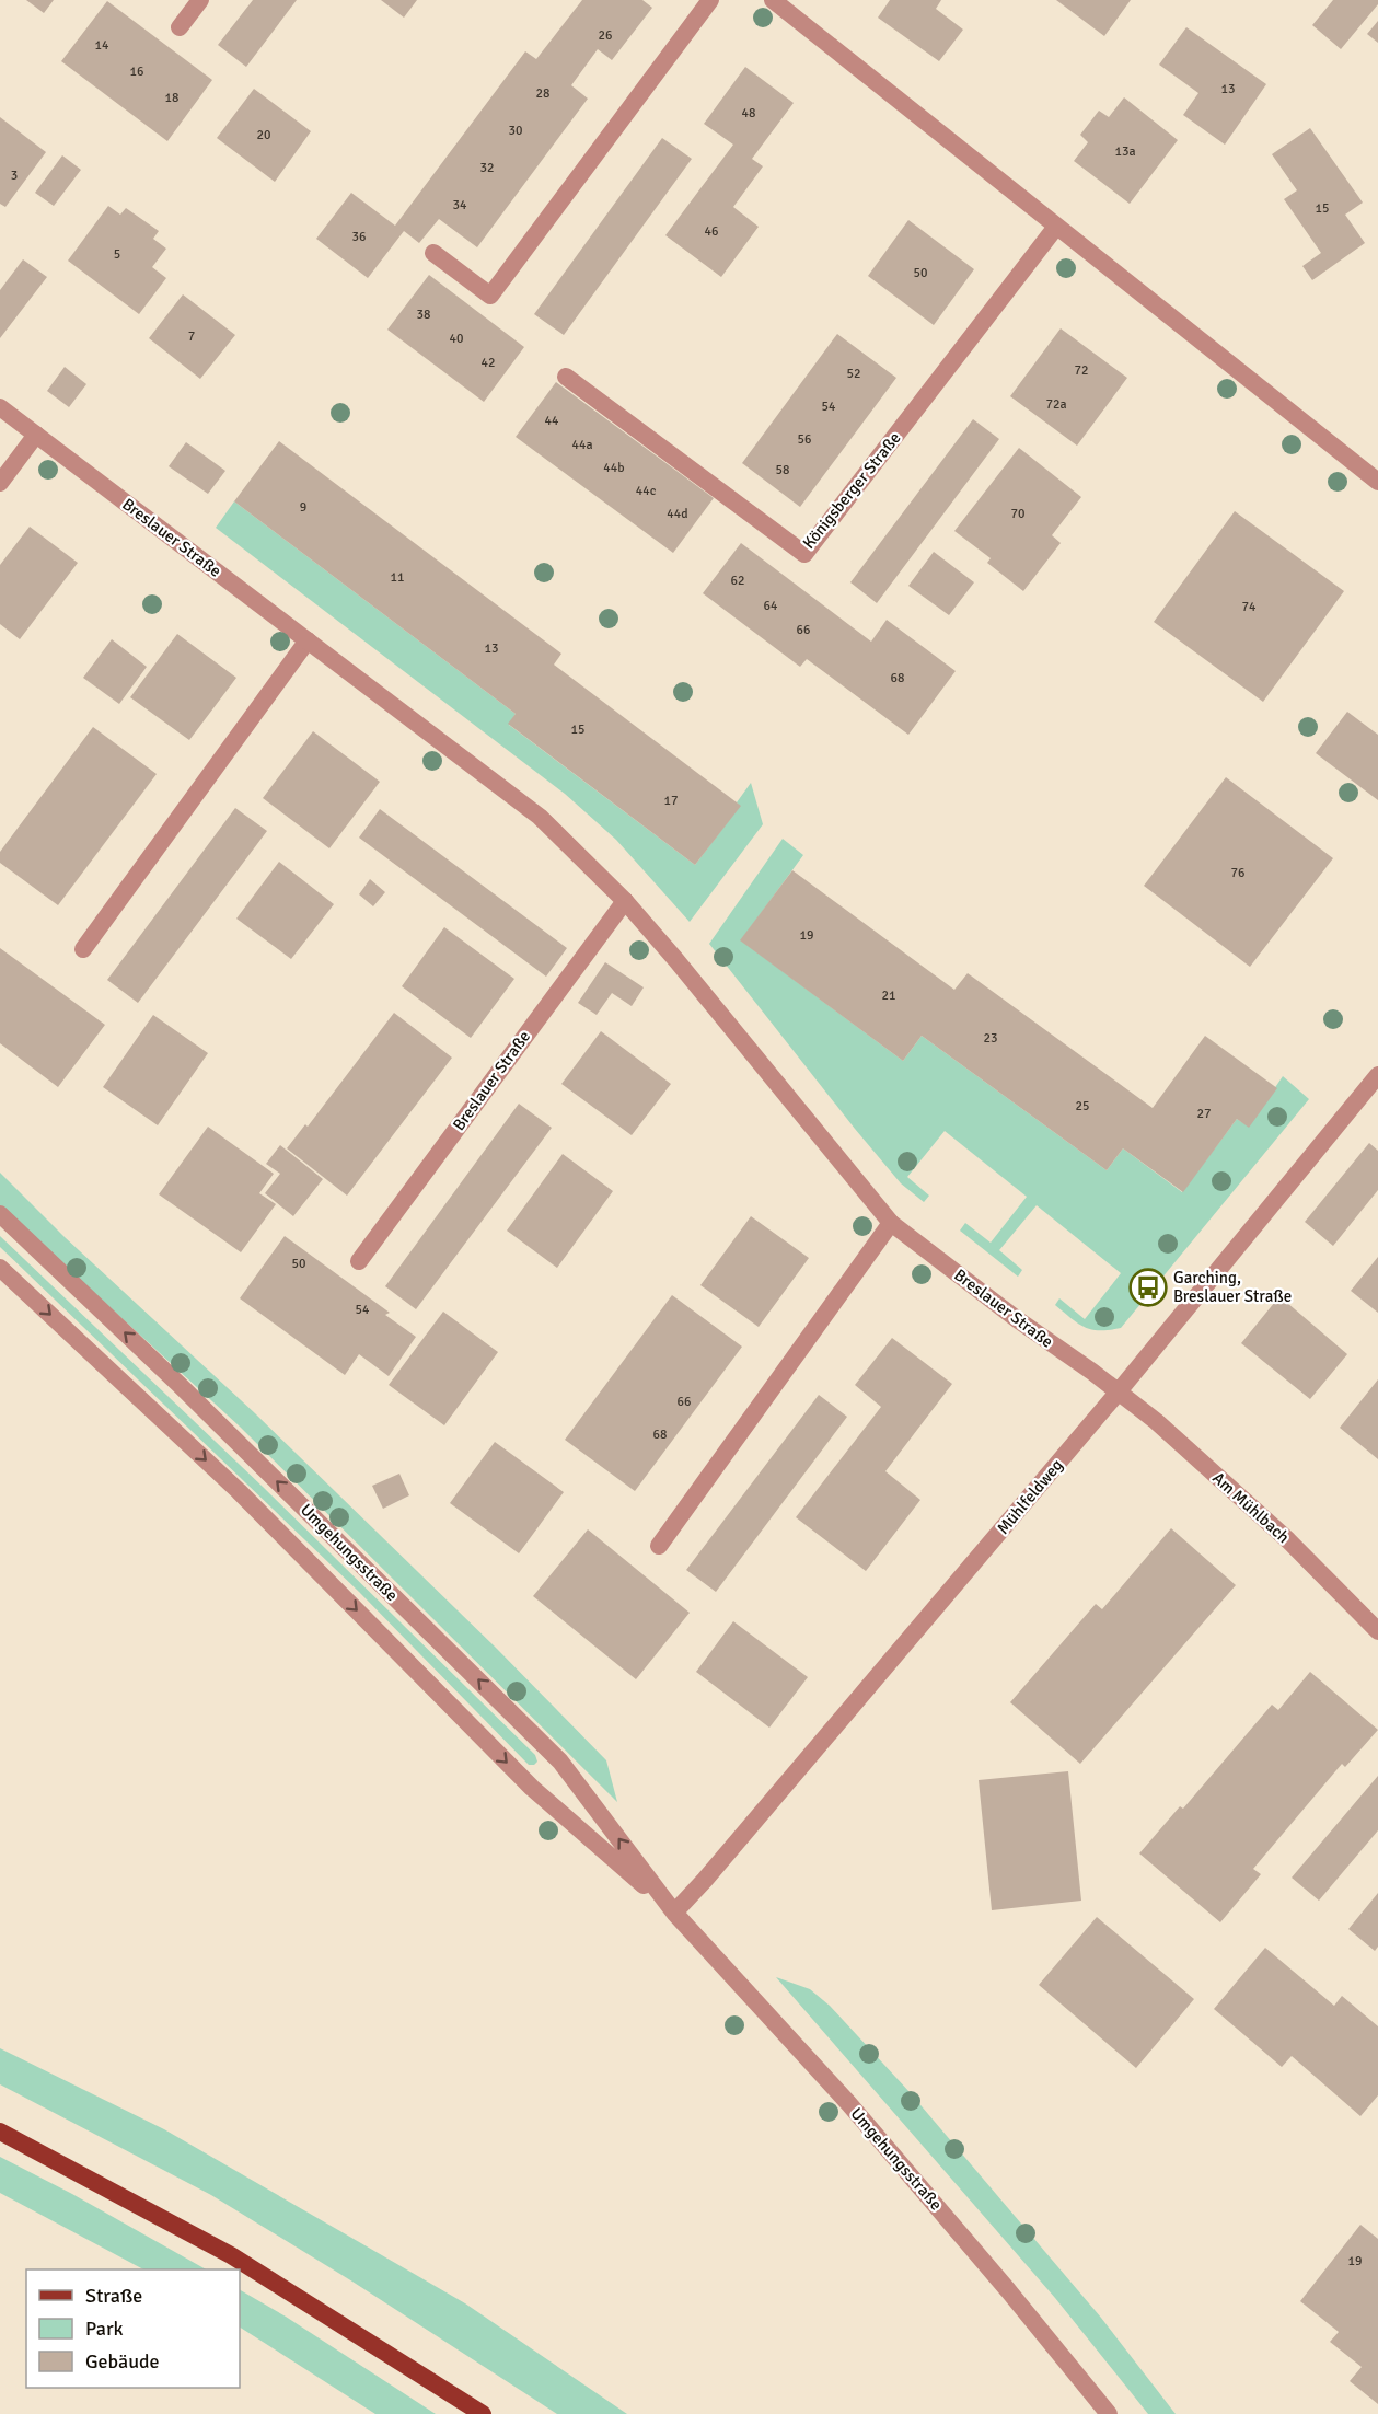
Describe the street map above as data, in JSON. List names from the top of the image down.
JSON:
{
  "streets": {
    "street": [
      "Königsberger Straße",
      "Breslauer Straße",
      "Mühlfeldweg",
      "Am Mühlbach",
      "Umgehungsstraße"
    ]
  },
  "crossings": [
    ["Breslauer Straße", "Mühlfeldweg"],
    ["Breslauer Straße", "Am Mühlbach"],
    ["Mühlfeldweg", "Am Mühlbach"],
    ["Mühlfeldweg", "Umgehungsstraße"]
  ],
  "places": {
    "bus stop": ["Garching, Breslauer Straße"]
  },
  "house_numbers": [
    "26",
    "14",
    "16",
    "13",
    "28",
    "18",
    "48",
    "30",
    "20",
    "13a",
    "32",
    "3",
    "34",
    "15",
    "46",
    "36",
    "5",
    "50",
    "38",
    "7",
    "40",
    "42",
    "72",
    "52",
    "72a",
    "54",
    "44",
    "56",
    "44a",
    "44b",
    "58",
    "44c",
    "9",
    "44d",
    "70",
    "11",
    "62",
    "64",
    "74",
    "66",
    "13",
    "68",
    "15",
    "17",
    "76",
    "19",
    "21",
    "23",
    "25",
    "27",
    "50",
    "54",
    "66",
    "68",
    "19"
  ],
  "legend": ["Straße", "Park", "Gebäude"]
}
